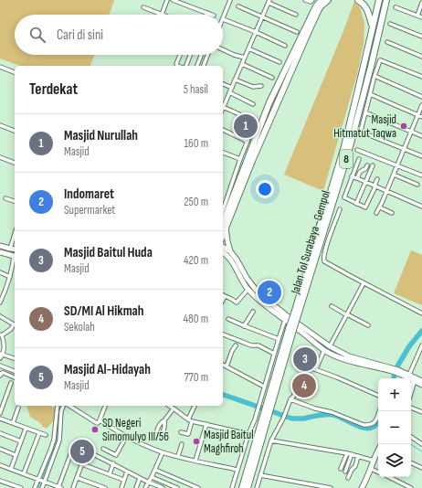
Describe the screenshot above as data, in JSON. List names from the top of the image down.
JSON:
{
  "streets": {
    "highway": ["8", "Jalan Tol Surabaya–Gempol"]
  },
  "places": ["Masjid Hitmatut Taqwa", "SD Negeri Simomulyo III/56", "Masjid Baitul Maghfiroh"],
  "page": {
    "search": "Cari di sini",
    "heading": ["Terdekat", "5 hasil"],
    "pins": [
      "1",
      "2",
      "3",
      "4",
      "5"
    ],
    "list": [
      {
        "mark": "1",
        "name": "Masjid Nurullah",
        "note": "Masjid",
        "value": "160 m"
      },
      {
        "mark": "2",
        "name": "Indomaret",
        "note": "Supermarket",
        "value": "250 m"
      },
      {
        "mark": "3",
        "name": "Masjid Baitul Huda",
        "note": "Masjid",
        "value": "420 m"
      },
      {
        "mark": "4",
        "name": "SD/MI Al Hikmah",
        "note": "Sekolah",
        "value": "480 m"
      },
      {
        "mark": "5",
        "name": "Masjid Al-Hidayah",
        "note": "Masjid",
        "value": "770 m"
      }
    ],
    "map_buttons": ["+", "−"]
  }
}
